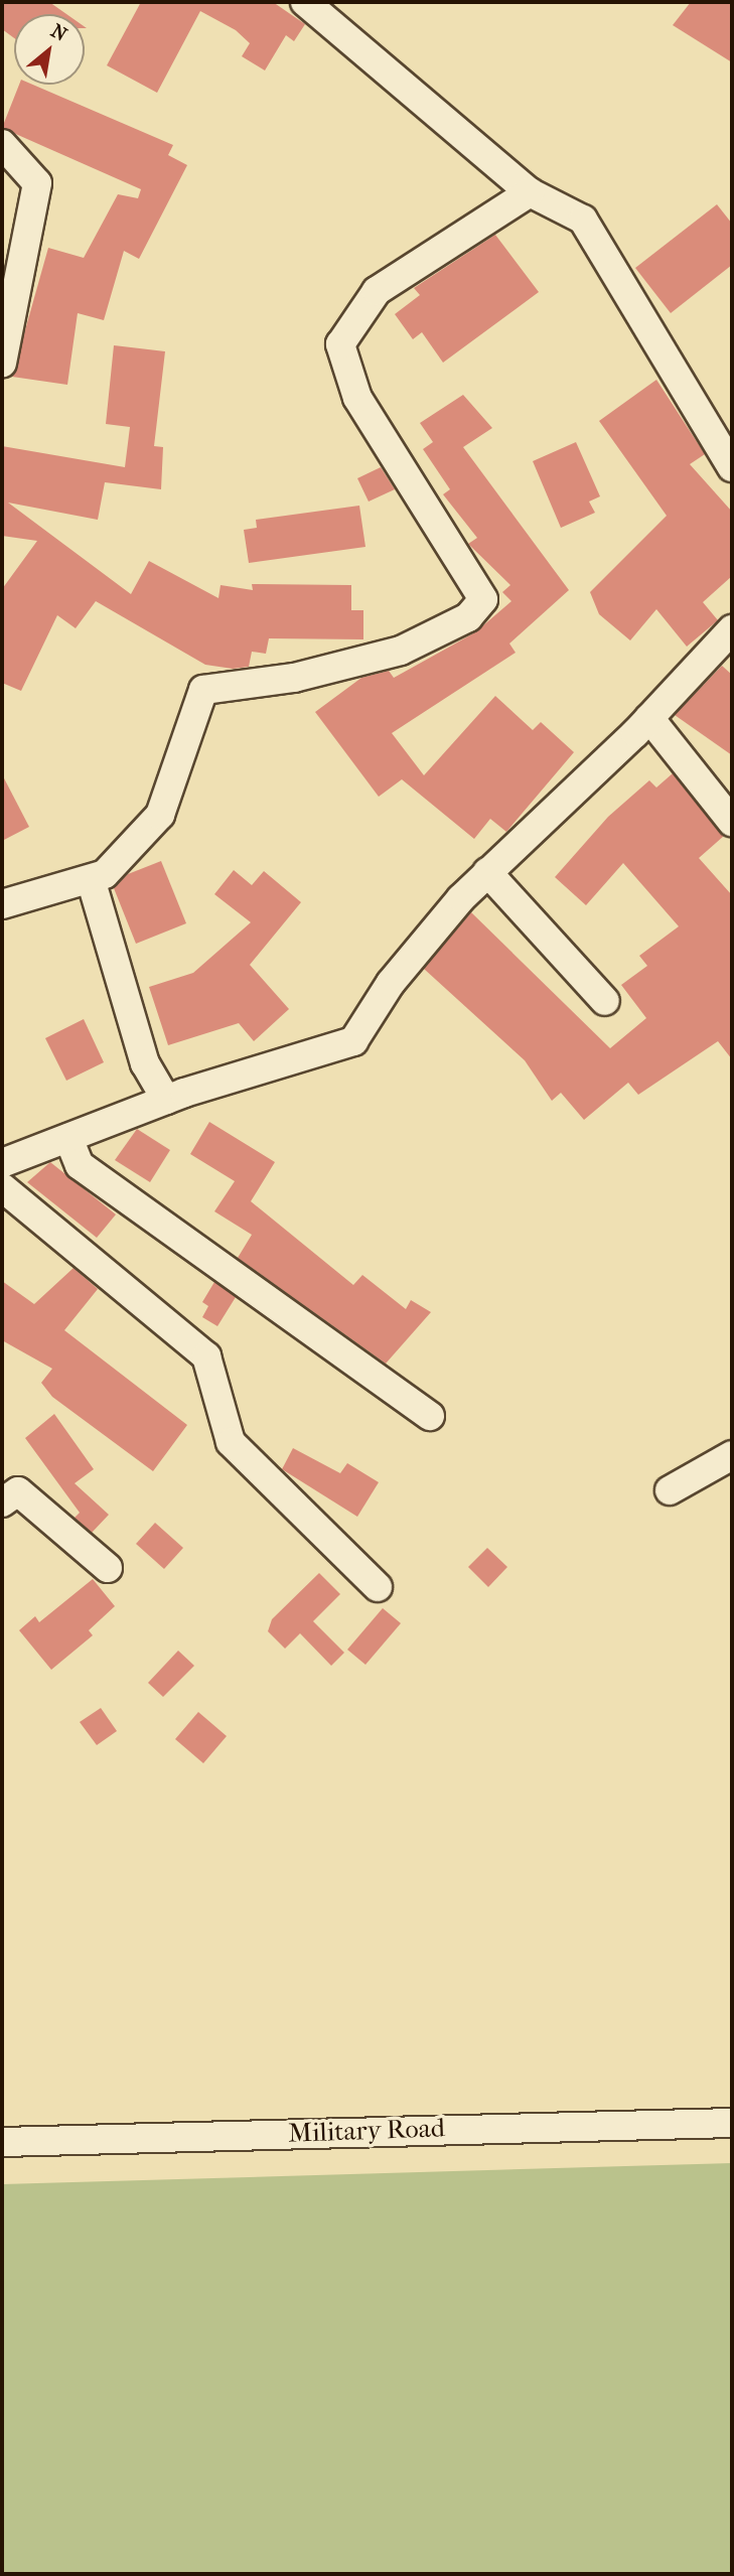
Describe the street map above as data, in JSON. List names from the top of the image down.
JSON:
{
  "streets": {
    "street": ["Military Road"]
  },
  "north": "top right"
}
